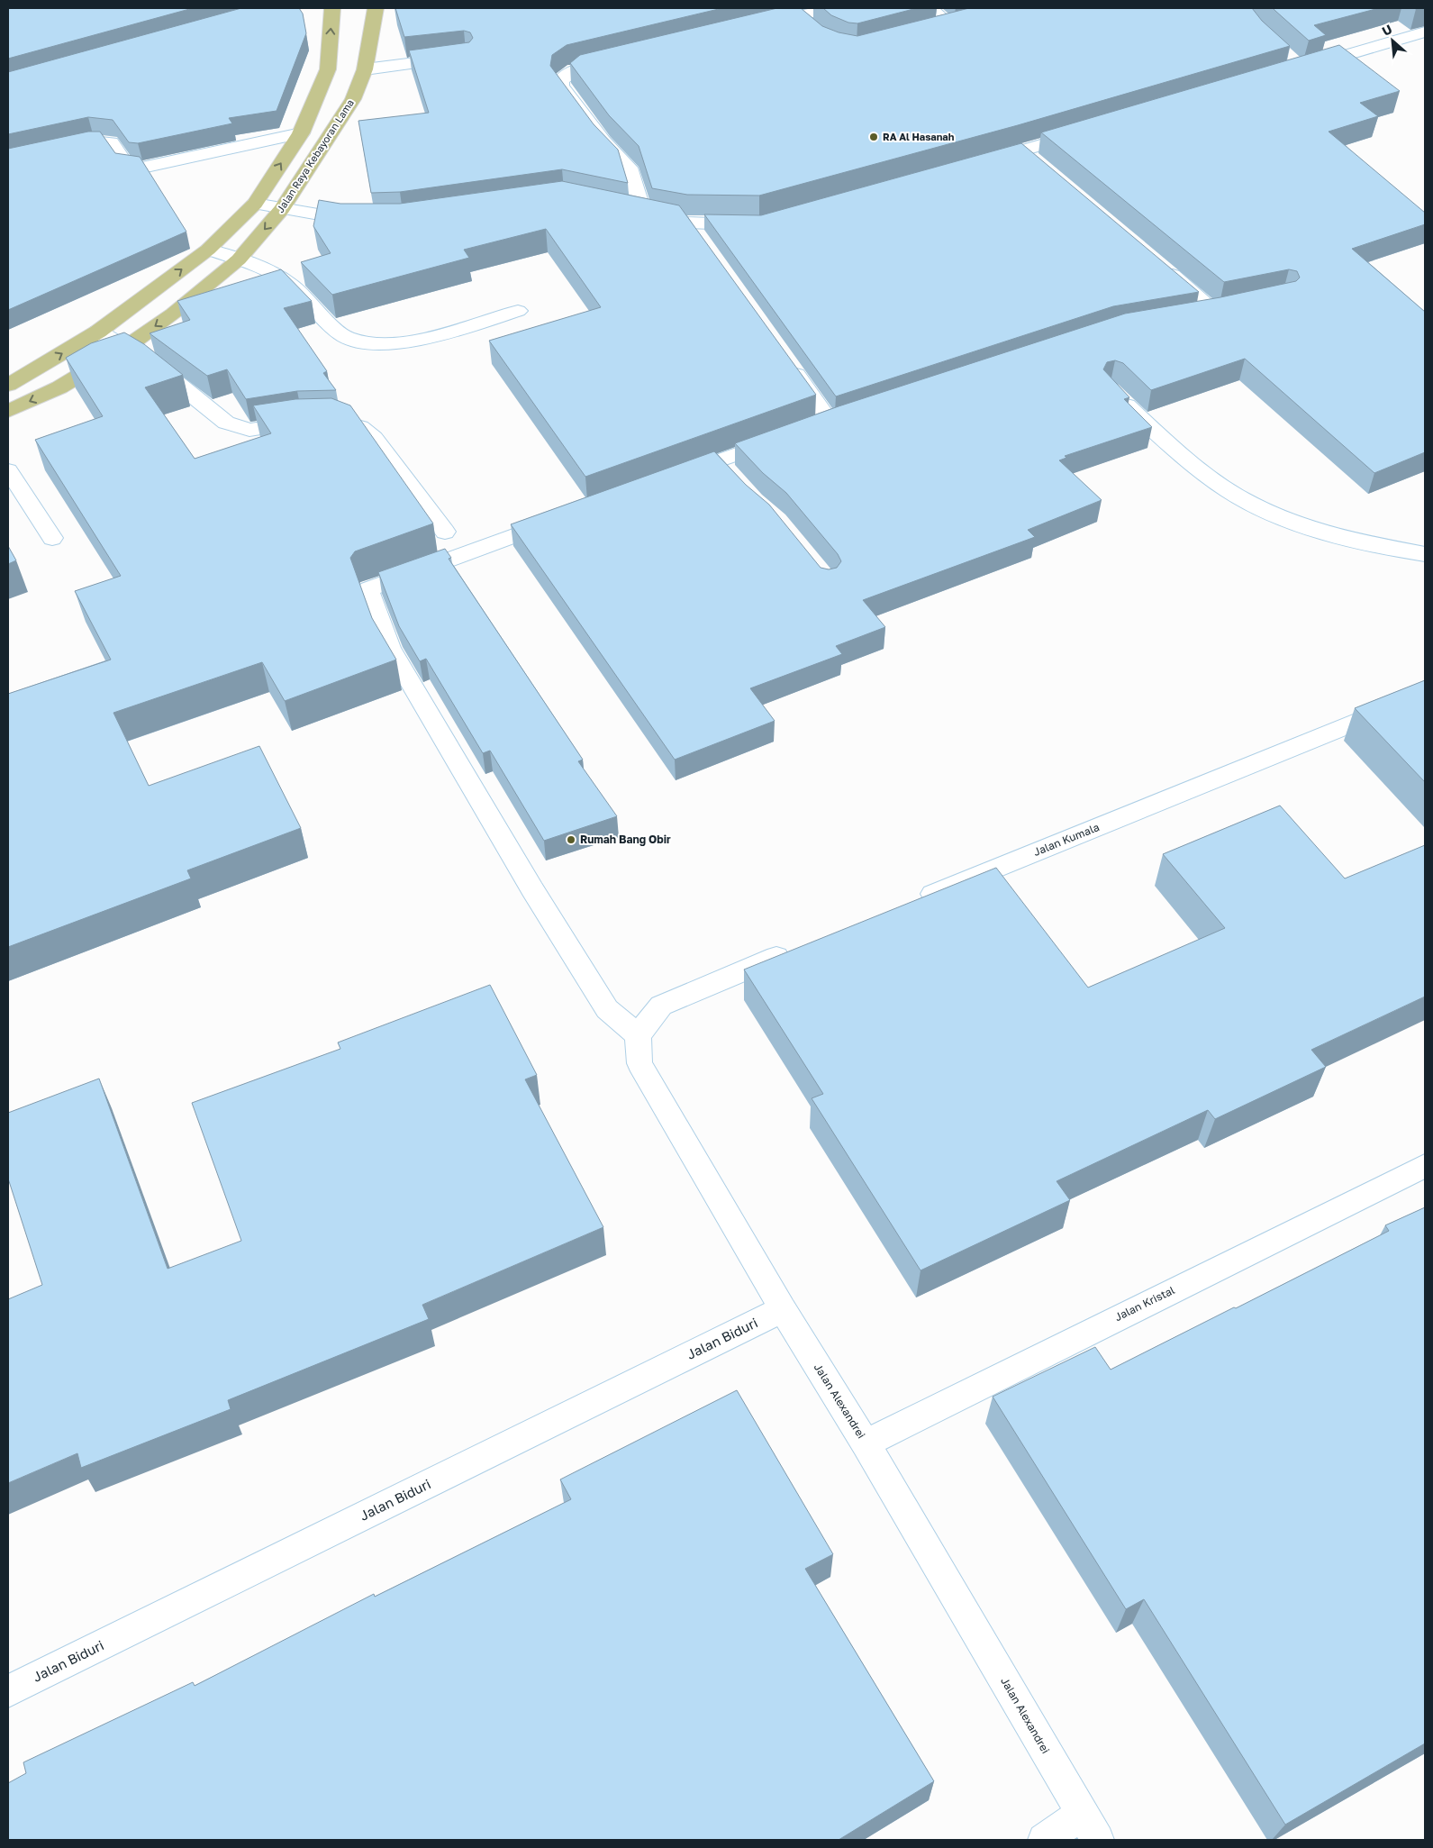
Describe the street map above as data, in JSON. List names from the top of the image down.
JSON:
{
  "streets": {
    "main road": ["Jalan Raya Kebayoran Lama"],
    "street": [
      "Jalan Kumala",
      "Jalan Kristal",
      "Jalan Biduri",
      "Jalan Alexandrei"
    ]
  },
  "crossings": [
    ["Jalan Kristal", "Jalan Alexandrei"],
    ["Jalan Biduri", "Jalan Alexandrei"]
  ],
  "places": ["RA Al Hasanah", "Rumah Bang Obir"],
  "north": "top left"
}
